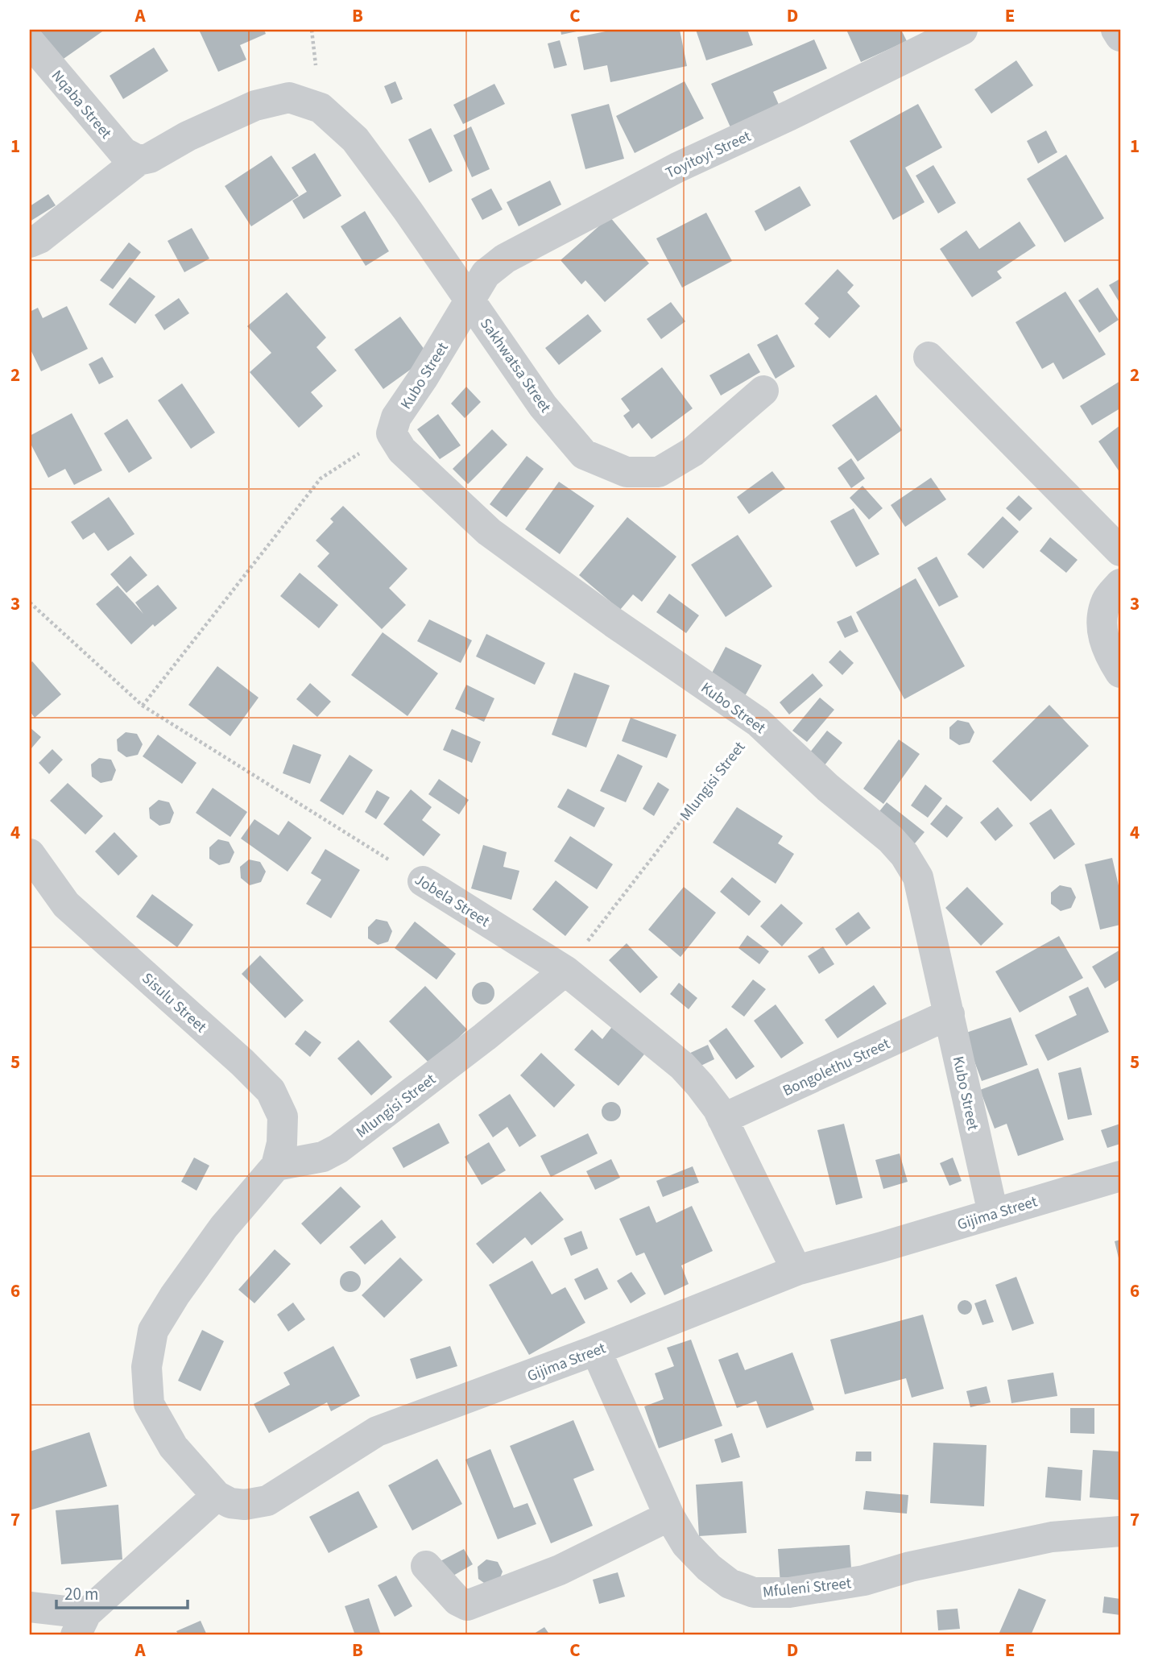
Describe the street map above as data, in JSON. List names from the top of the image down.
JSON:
{
  "streets": {
    "street": [
      "Nqaba Street",
      "Toyitoyi Street",
      "Sakhwatsa Street",
      "Kubo Street",
      "Mlungisi Street",
      "Jobela Street",
      "Sisulu Street",
      "Bongolethu Street",
      "Gijima Street",
      "Mfuleni Street"
    ]
  },
  "crossings": [
    ["Nqaba Street", "Sakhwatsa Street"],
    ["Toyitoyi Street", "Sakhwatsa Street"],
    ["Toyitoyi Street", "Kubo Street"],
    ["Sakhwatsa Street", "Kubo Street"],
    ["Kubo Street", "Mlungisi Street"],
    ["Kubo Street", "Bongolethu Street"],
    ["Kubo Street", "Gijima Street"],
    ["Mlungisi Street", "Jobela Street"],
    ["Mlungisi Street", "Sisulu Street"],
    ["Jobela Street", "Bongolethu Street"],
    ["Jobela Street", "Gijima Street"],
    ["Gijima Street", "Mfuleni Street"]
  ],
  "scale_bar": "20 m",
  "grid": {
    "columns": [
      "A",
      "B",
      "C",
      "D",
      "E"
    ],
    "rows": [
      "1",
      "2",
      "3",
      "4",
      "5",
      "6",
      "7"
    ]
  }
}
